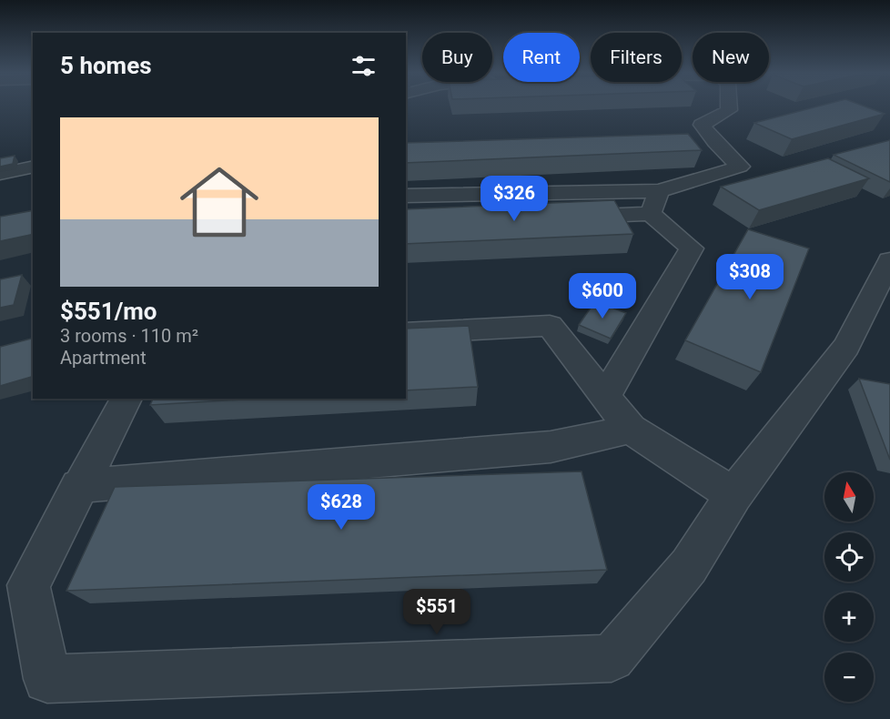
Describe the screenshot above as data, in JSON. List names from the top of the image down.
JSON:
{
  "north": "top",
  "page": {
    "chip": [
      "Buy",
      "Rent",
      "Filters",
      "New"
    ],
    "heading": "5 homes",
    "list": [
      {
        "name": "$551/mo",
        "note": "3 rooms · 110 m² · Apartment"
      }
    ],
    "price": [
      "$326",
      "$308",
      "$600",
      "$628",
      "$551"
    ],
    "map_buttons": ["+", "−"]
  }
}
